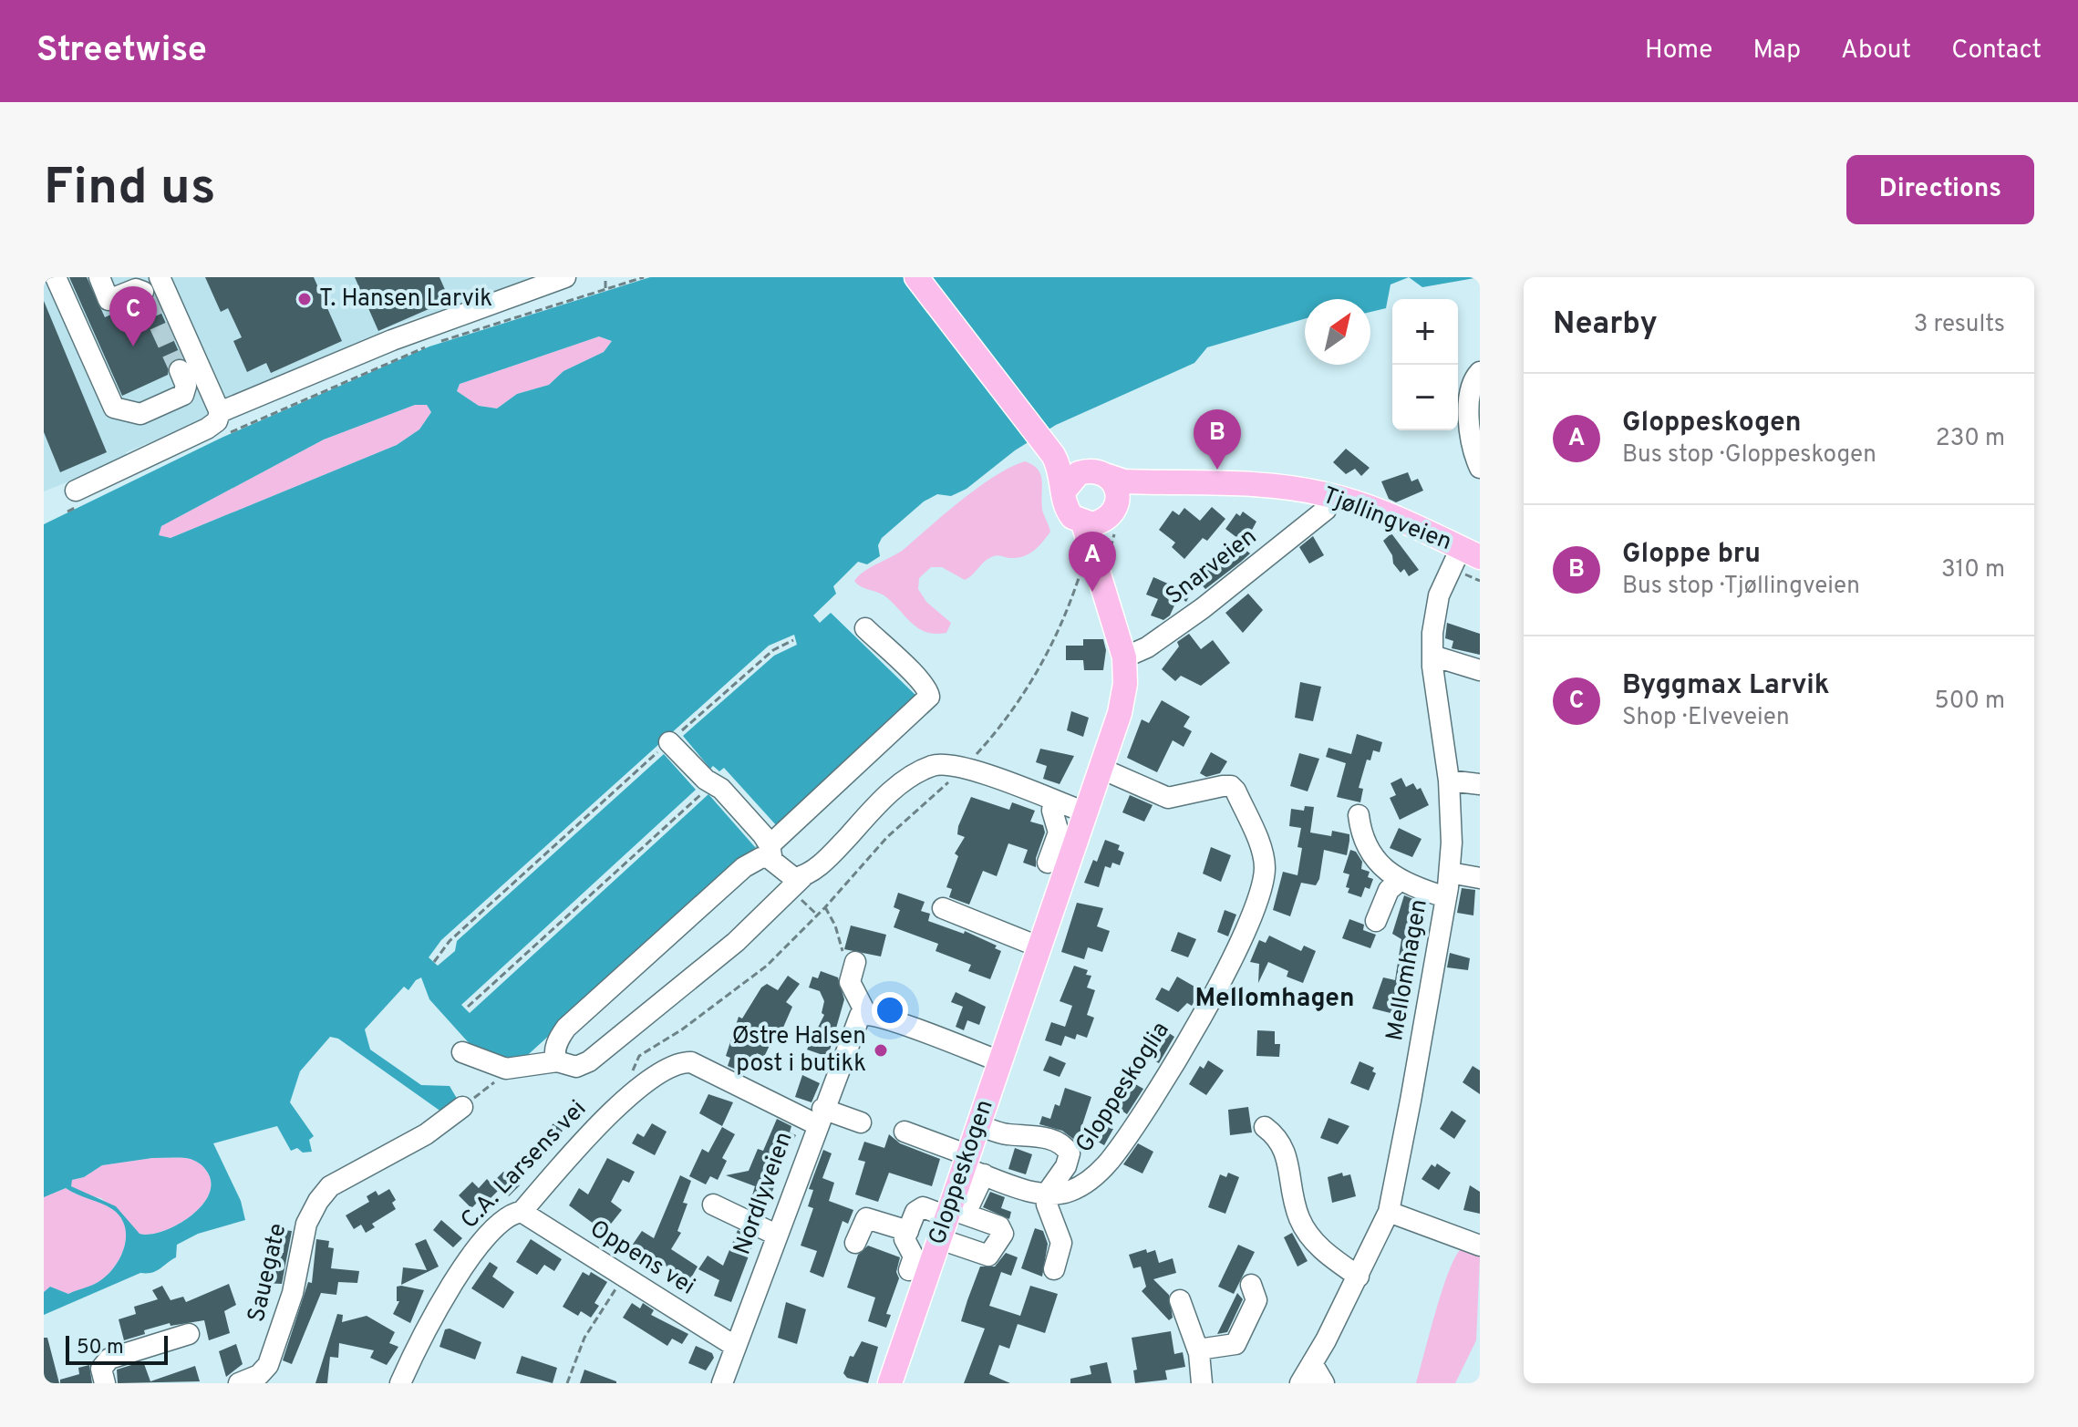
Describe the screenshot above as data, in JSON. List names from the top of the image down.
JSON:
{
  "streets": {
    "main road": ["Tjøllingveien", "Gloppeskogen"],
    "street": [
      "Snarveien",
      "Mellomhagen",
      "Gloppeskoglia",
      "C.A. Larsens vei",
      "Nordlyveien",
      "Oppens vei",
      "Sauegate"
    ]
  },
  "crossings": [
    ["Tjøllingveien", "Mellomhagen"],
    ["Tjøllingveien", "Gloppeskogen"],
    ["Snarveien", "Gloppeskogen"],
    ["Gloppeskoglia", "Gloppeskogen"],
    ["C.A. Larsens vei", "Nordlyveien"],
    ["C.A. Larsens vei", "Oppens vei"],
    ["Nordlyveien", "Oppens vei"]
  ],
  "districts": ["Mellomhagen"],
  "places": ["T. Hansen Larvik", "Østre Halsen post i butikk"],
  "scale_bar": "50 m",
  "north": "top right",
  "page": {
    "header": "Streetwise",
    "nav": [
      "Home",
      "Map",
      "About",
      "Contact"
    ],
    "buttons": "Directions",
    "title": "Find us",
    "heading": ["Nearby", "3 results"],
    "pins": ["C", "B", "A"],
    "map_buttons": ["+", "−"],
    "list": [
      {
        "mark": "A",
        "name": "Gloppeskogen",
        "note": "Bus stop · Gloppeskogen",
        "value": "230 m"
      },
      {
        "mark": "B",
        "name": "Gloppe bru",
        "note": "Bus stop · Tjøllingveien",
        "value": "310 m"
      },
      {
        "mark": "C",
        "name": "Byggmax Larvik",
        "note": "Shop · Elveveien",
        "value": "500 m"
      }
    ],
    "scale": "50 m"
  }
}
